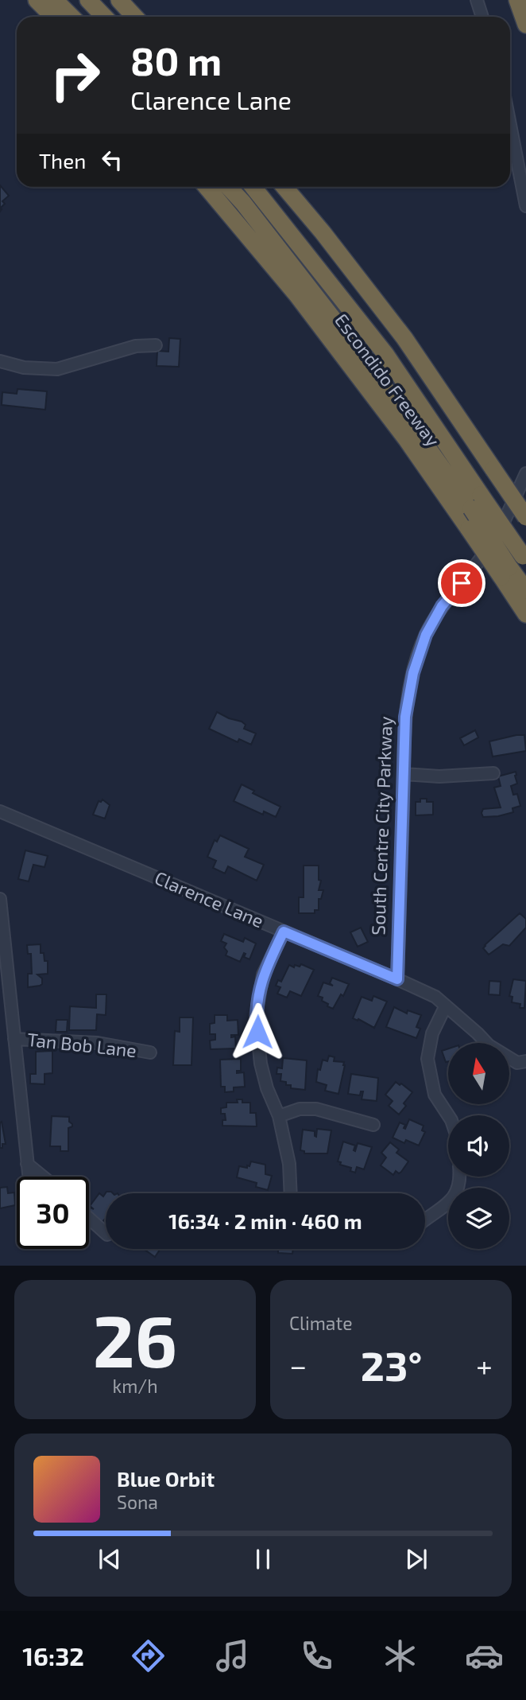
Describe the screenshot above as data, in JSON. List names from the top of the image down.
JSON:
{
  "streets": {
    "highway": ["Escondido Freeway"],
    "street": ["South Centre City Parkway", "Clarence Lane", "Tan Bob Lane"]
  },
  "crossings": [
    ["South Centre City Parkway", "Clarence Lane"]
  ],
  "north": "top",
  "page": {
    "turn": ["80 m", "Clarence Lane"],
    "then": "Then",
    "limit": "30",
    "trip": "16:34 · 2 min · 460 m",
    "tile": [
      ["26", "km/h"],
      "Climate"
    ],
    "heat": ["−", "23°", "+"],
    "song": ["Blue Orbit", "Sona"],
    "tabs": "16:32"
  }
}
